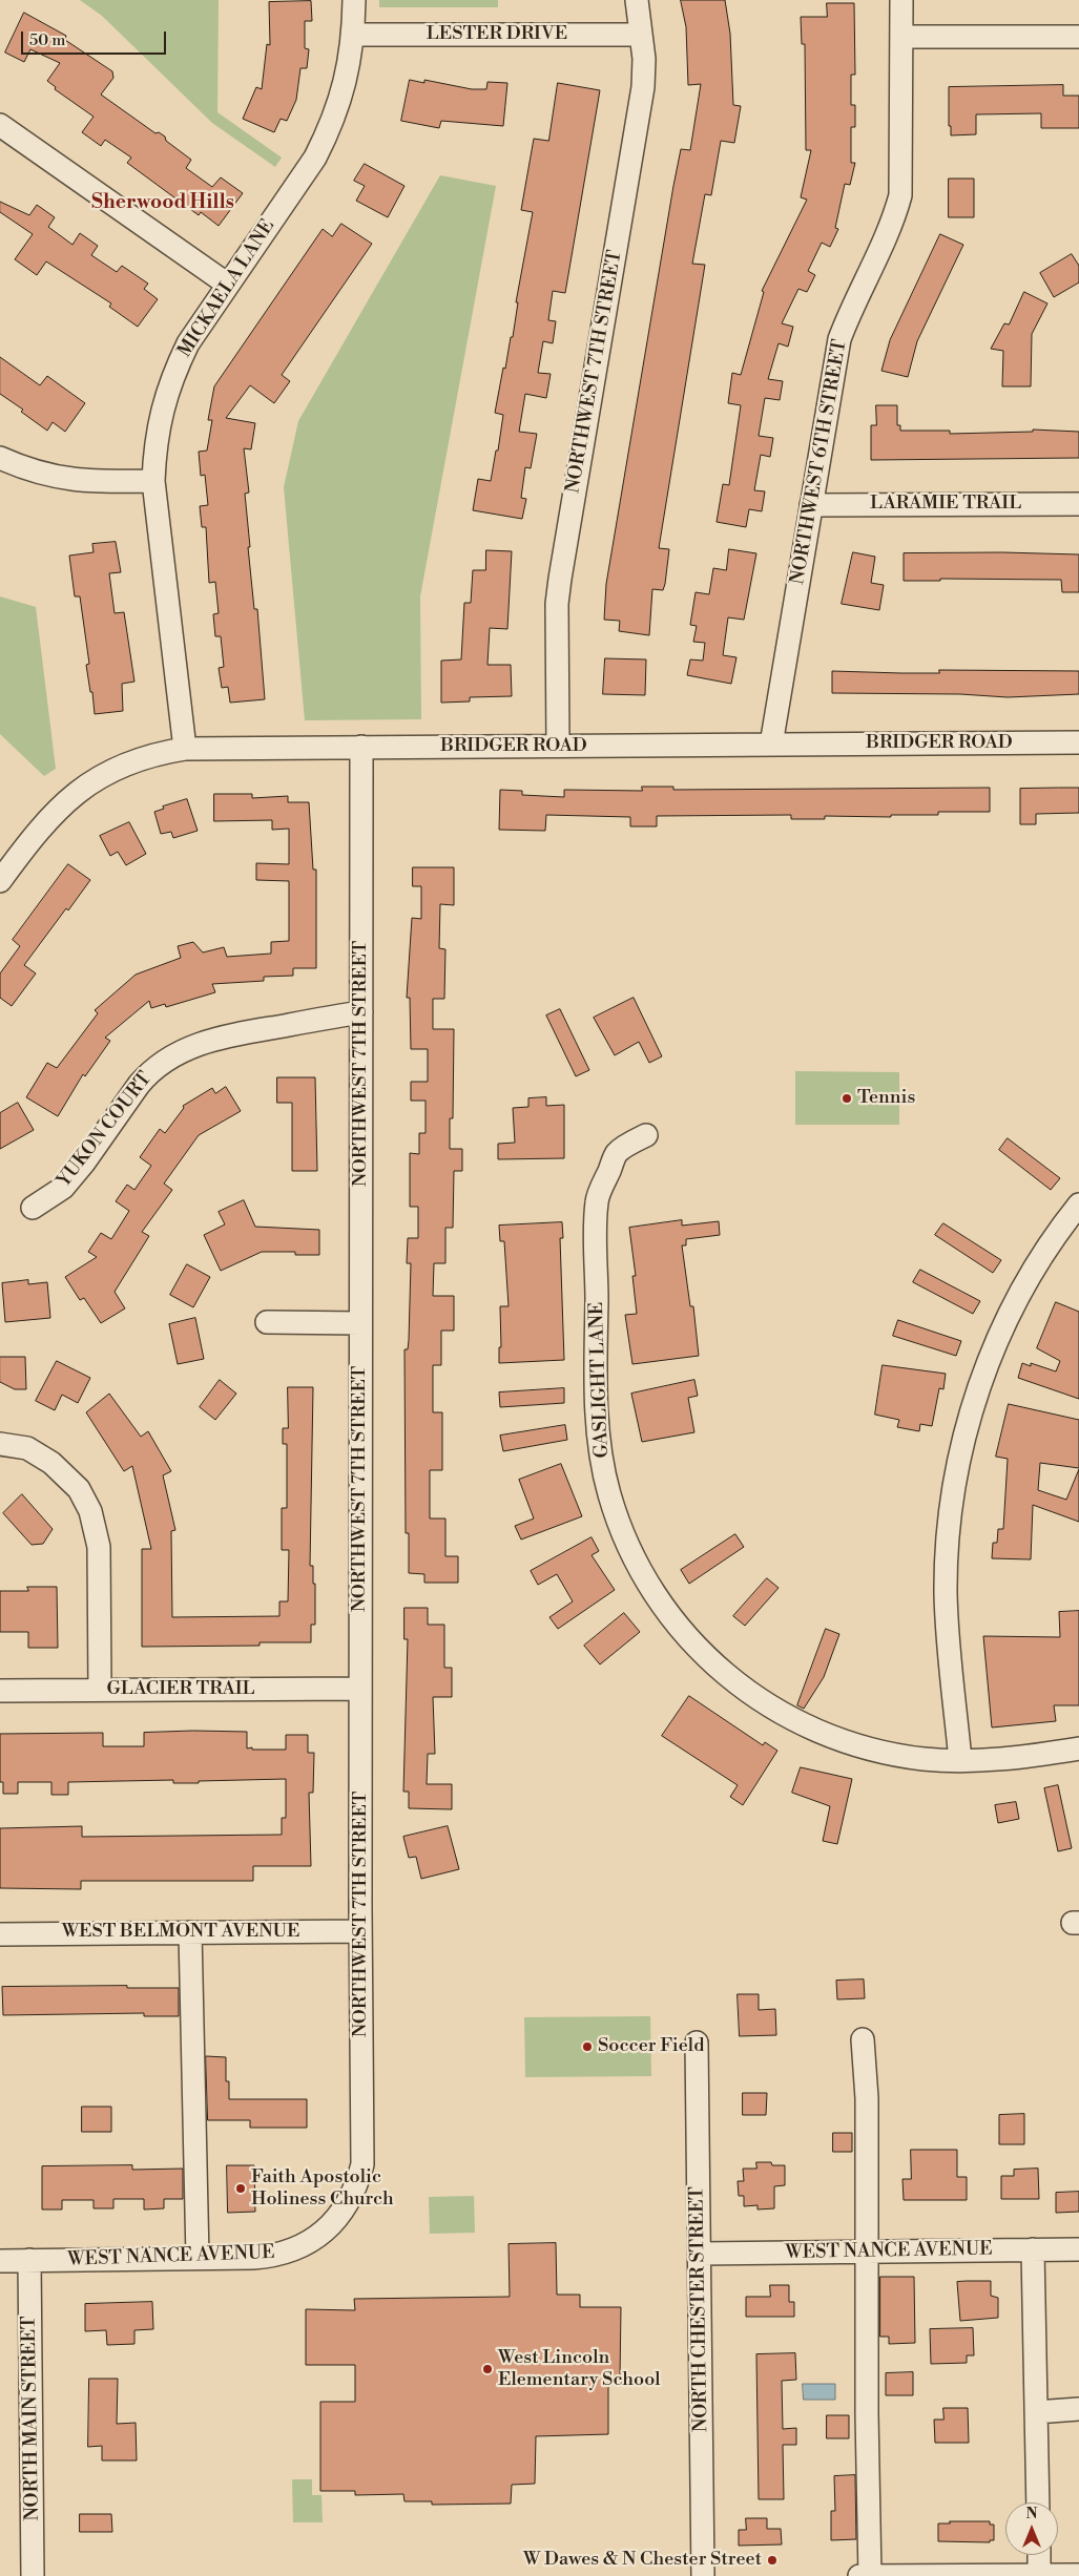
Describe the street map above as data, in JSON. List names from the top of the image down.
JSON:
{
  "streets": {
    "street": [
      "LESTER DRIVE",
      "MICKAELA LANE",
      "NORTHWEST 7TH STREET",
      "NORTHWEST 6TH STREET",
      "LARAMIE TRAIL",
      "BRIDGER ROAD",
      "YUKON COURT",
      "GASLIGHT LANE",
      "GLACIER TRAIL",
      "WEST BELMONT AVENUE",
      "WEST NANCE AVENUE",
      "NORTH CHESTER STREET",
      "NORTH MAIN STREET"
    ]
  },
  "crossings": [
    ["LESTER DRIVE", "MICKAELA LANE"],
    ["LESTER DRIVE", "NORTHWEST 7TH STREET"],
    ["MICKAELA LANE", "BRIDGER ROAD"],
    ["NORTHWEST 7TH STREET", "BRIDGER ROAD"],
    ["NORTHWEST 7TH STREET", "YUKON COURT"],
    ["NORTHWEST 7TH STREET", "GLACIER TRAIL"],
    ["NORTHWEST 7TH STREET", "WEST BELMONT AVENUE"],
    ["NORTHWEST 7TH STREET", "WEST NANCE AVENUE"],
    ["NORTHWEST 6TH STREET", "LARAMIE TRAIL"],
    ["NORTHWEST 6TH STREET", "BRIDGER ROAD"],
    ["WEST NANCE AVENUE", "NORTH CHESTER STREET"],
    ["WEST NANCE AVENUE", "NORTH MAIN STREET"]
  ],
  "districts": ["Sherwood Hills"],
  "places": [
    "Tennis",
    "Soccer Field",
    "Faith Apostolic Holiness Church",
    "West Lincoln Elementary School",
    "W Dawes & N Chester Street"
  ],
  "scale_bar": "50 m",
  "north": "top"
}
